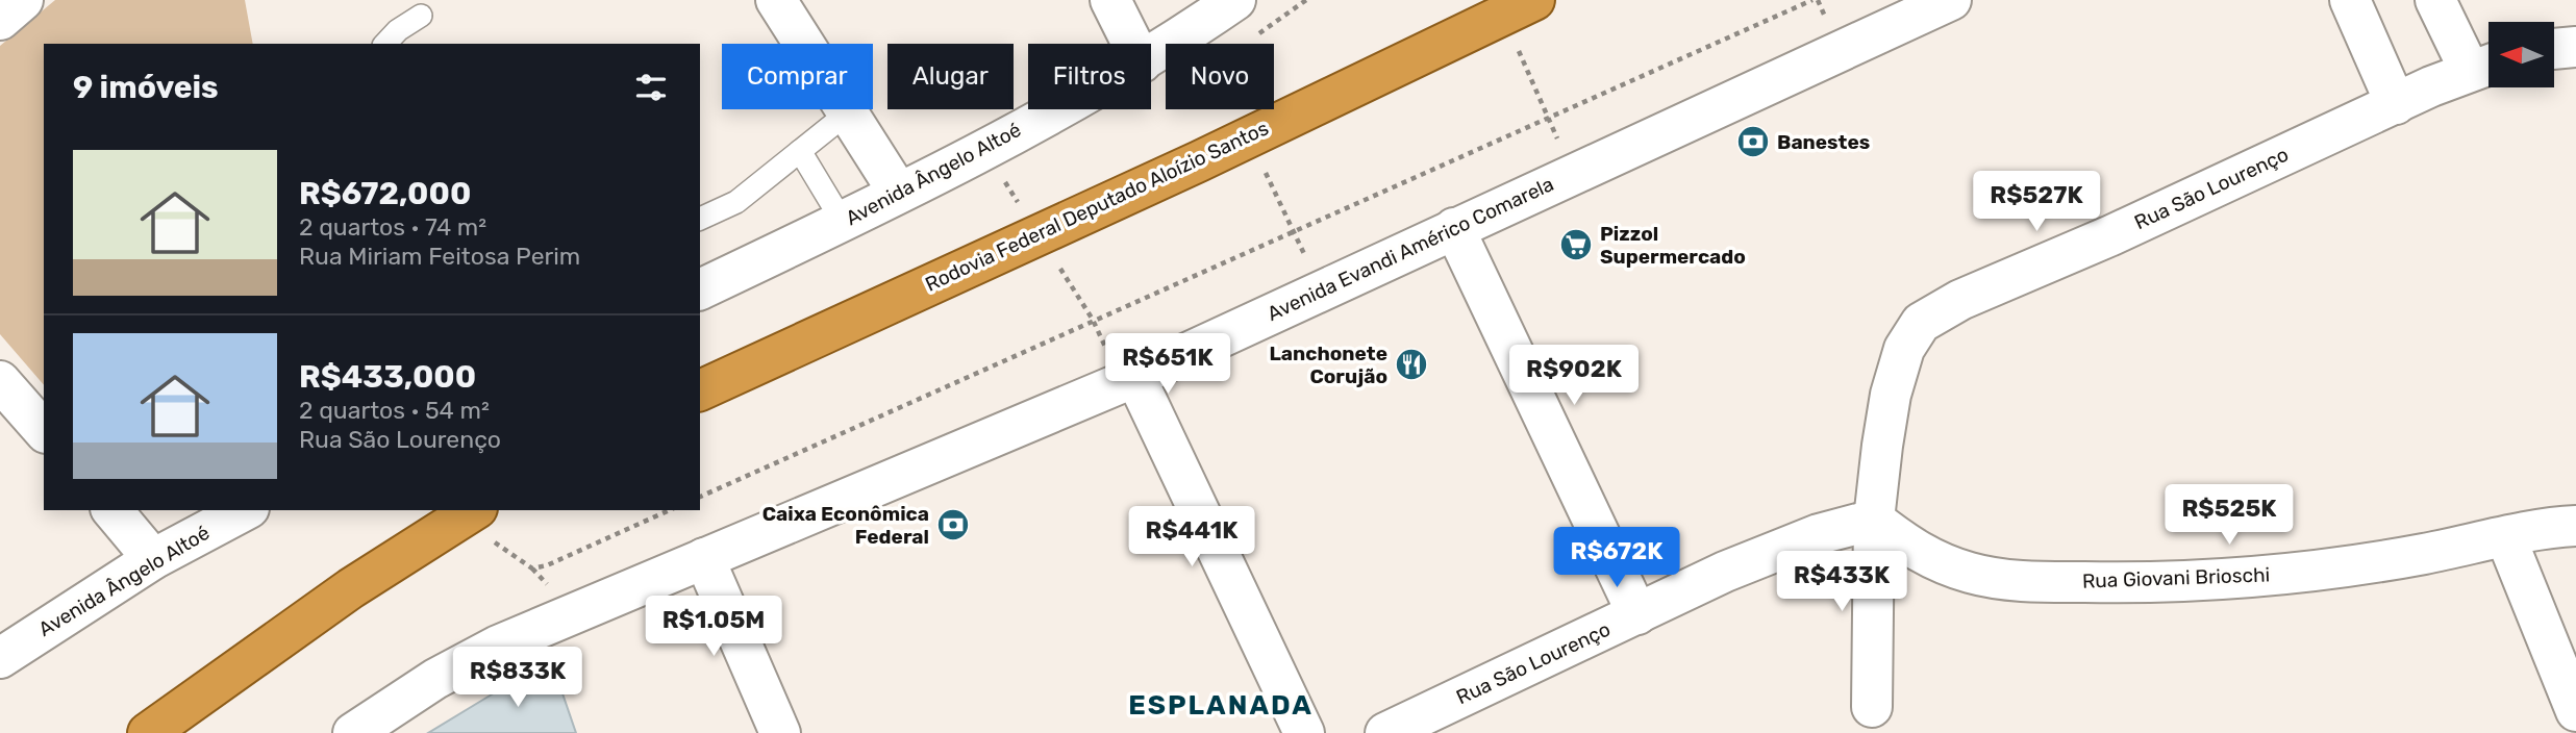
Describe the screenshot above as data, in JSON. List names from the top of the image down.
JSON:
{
  "streets": {
    "highway": ["Rodovia Federal Deputado Aloízio Santos"],
    "street": [
      "Avenida Ângelo Altoé",
      "Rua São Lourenço",
      "Avenida Evandi Américo Comarela",
      "Rua Giovani Brioschi"
    ]
  },
  "crossings": [
    ["Rua São Lourenço", "Rua Giovani Brioschi"]
  ],
  "districts": ["ESPLANADA"],
  "places": {
    "bank": ["Banestes", "Caixa Econômica Federal"],
    "supermarket": ["Pizzol Supermercado"],
    "restaurant": ["Lanchonete Corujão"]
  },
  "north": "left",
  "page": {
    "chip": [
      "Comprar",
      "Alugar",
      "Filtros",
      "Novo"
    ],
    "heading": "9 imóveis",
    "list": [
      {
        "name": "R$672,000",
        "note": "2 quartos · 74 m² · Rua Miriam Feitosa Perim"
      },
      {
        "name": "R$433,000",
        "note": "2 quartos · 54 m² · Rua São Lourenço"
      }
    ],
    "price": [
      "R$527K",
      "R$651K",
      "R$902K",
      "R$525K",
      "R$441K",
      "R$672K",
      "R$433K",
      "R$1.05M",
      "R$833K"
    ]
  }
}
